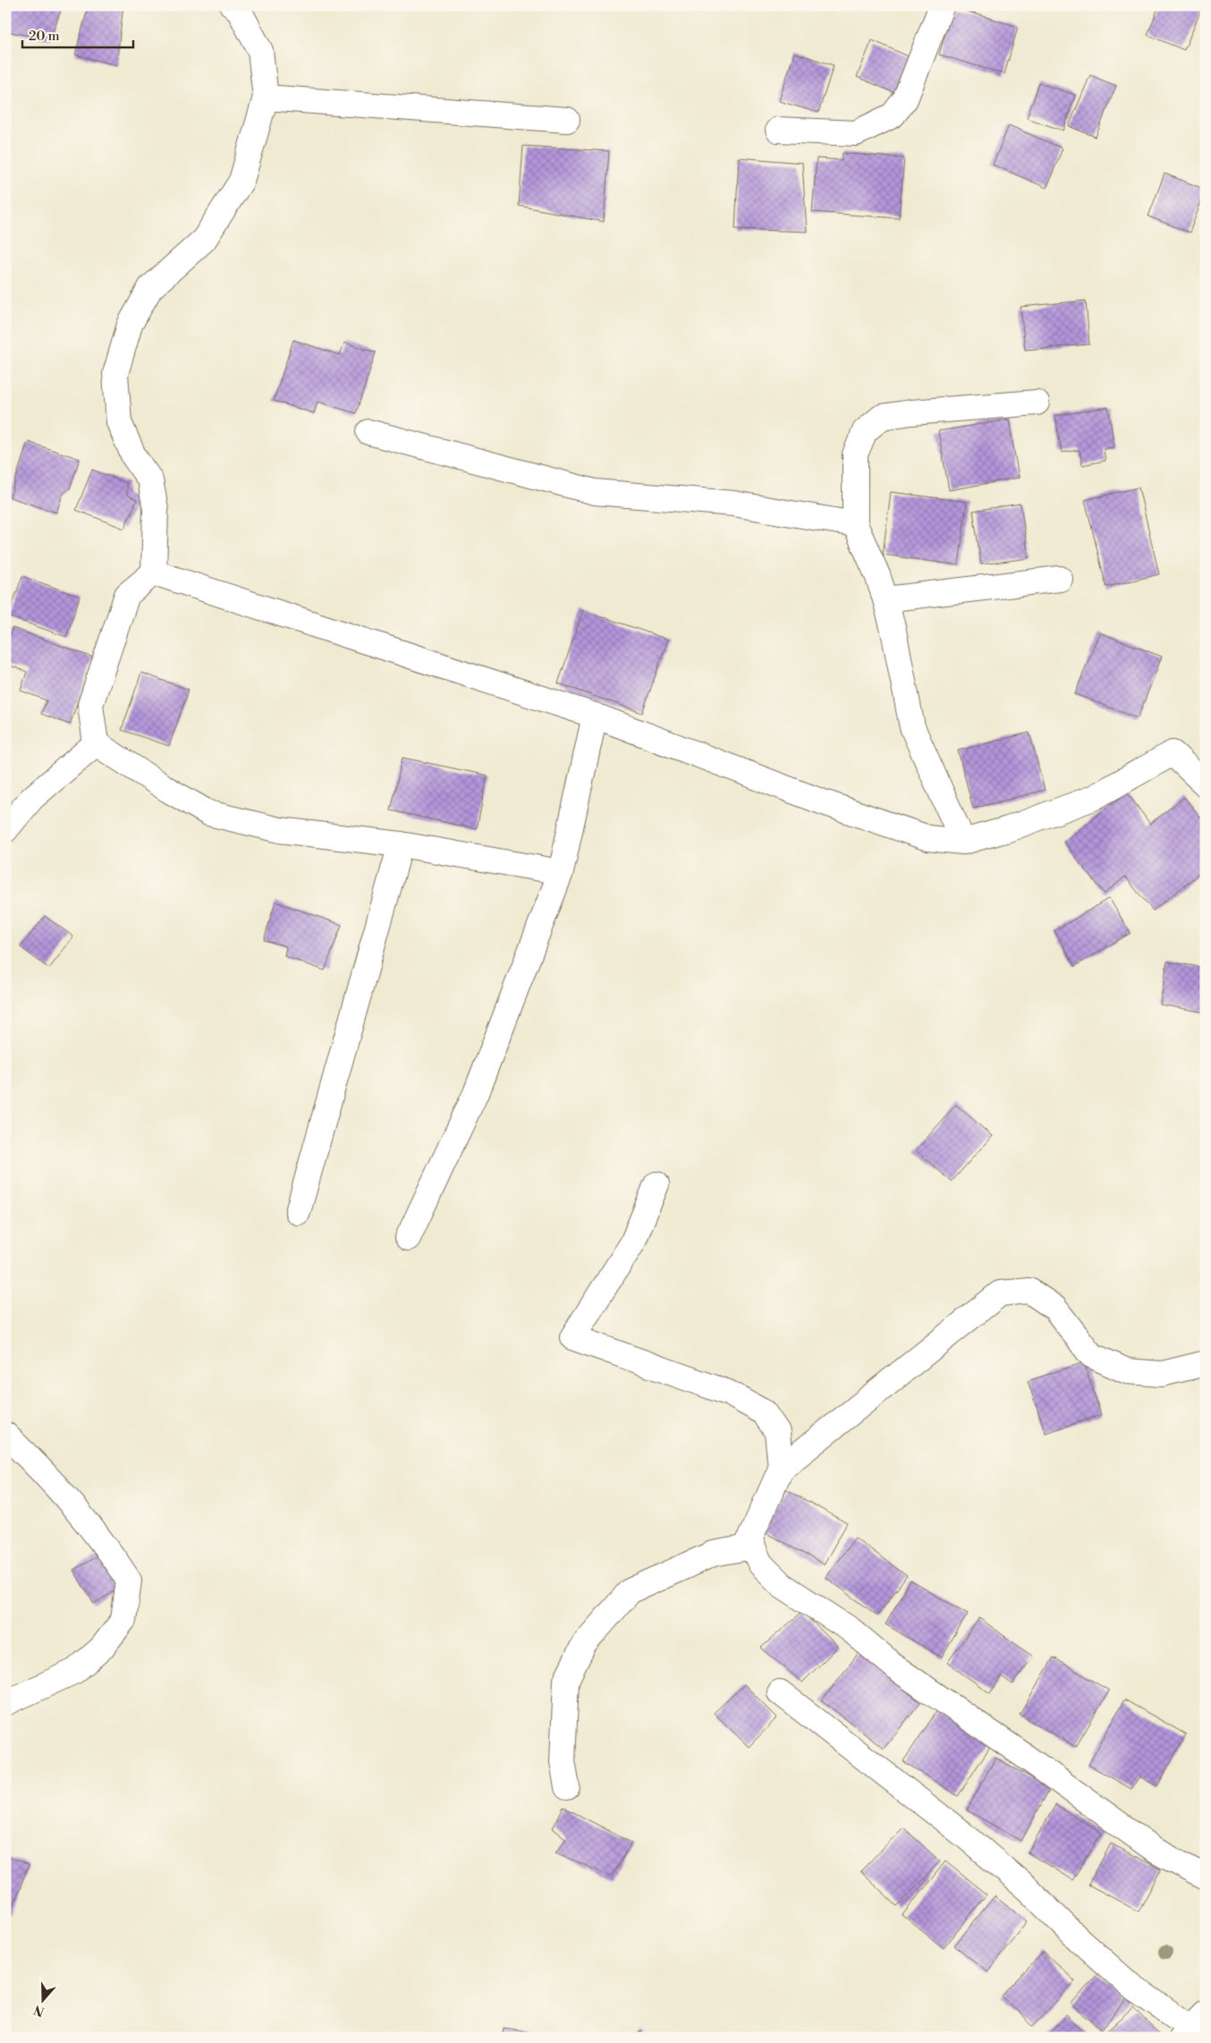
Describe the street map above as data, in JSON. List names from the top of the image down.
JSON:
{
  "scale_bar": "20 m",
  "north": "bottom"
}
